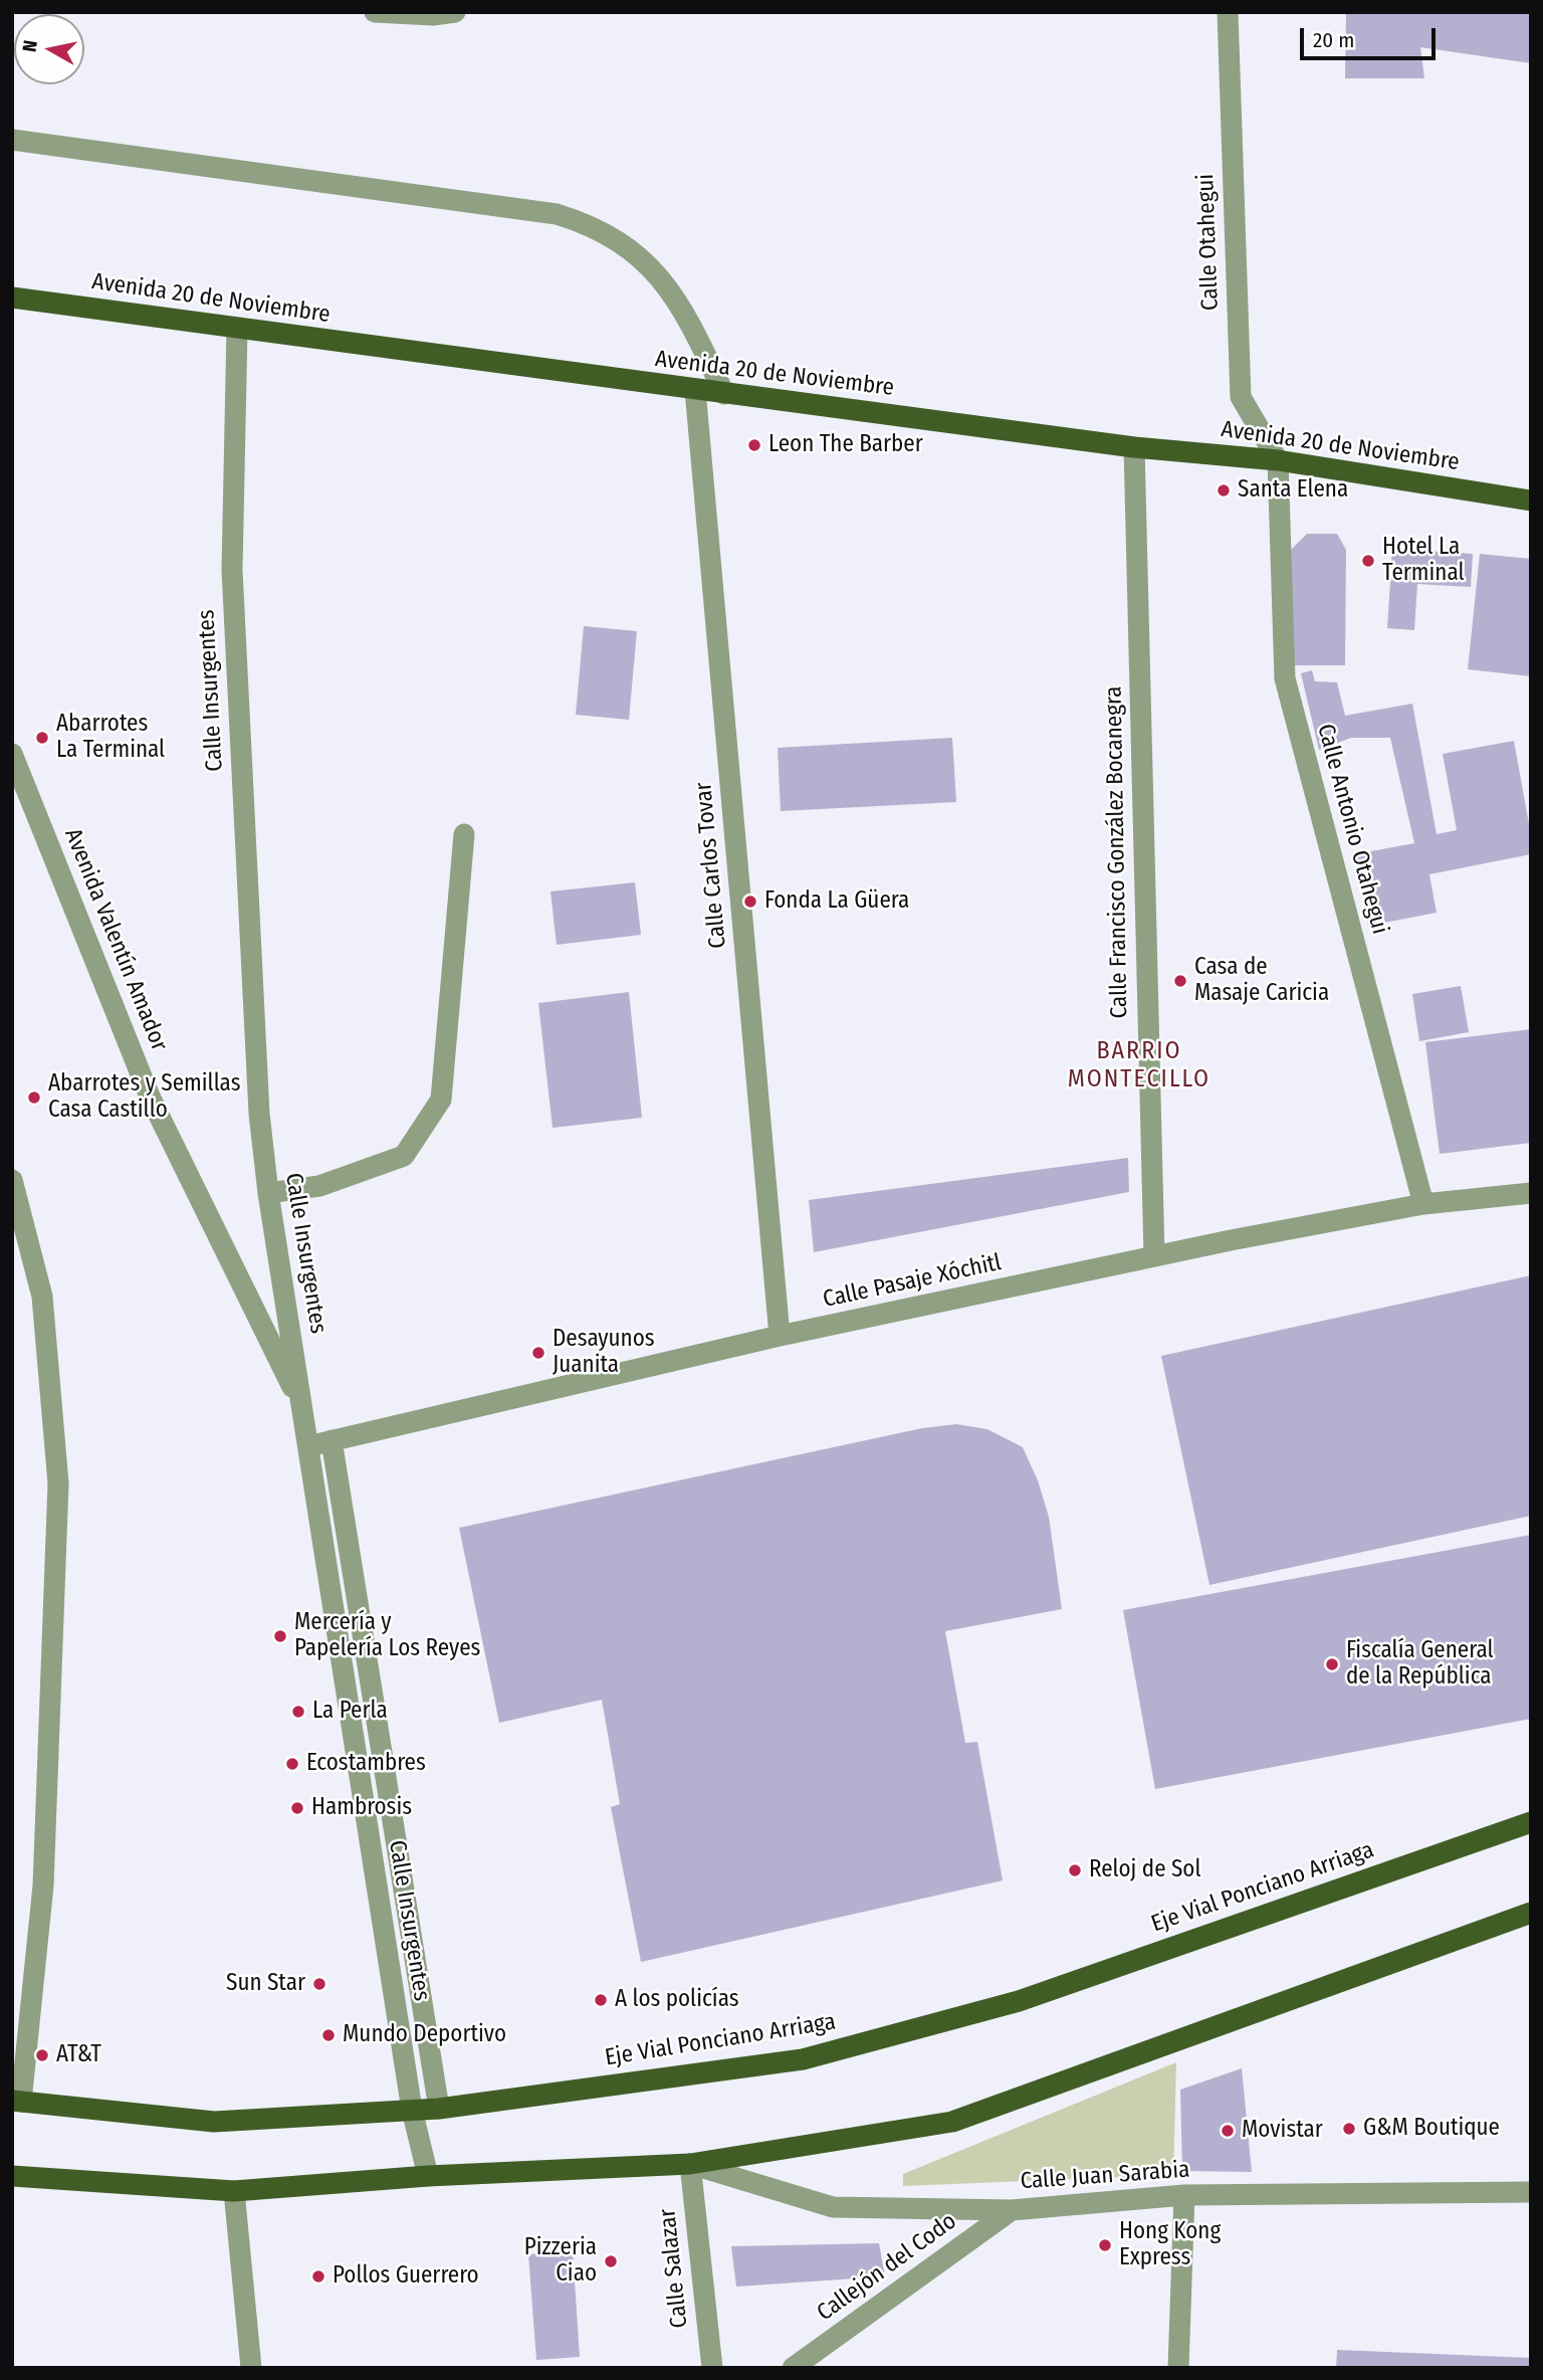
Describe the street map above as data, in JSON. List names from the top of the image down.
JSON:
{
  "streets": {
    "main road": ["Avenida 20 de Noviembre", "Eje Vial Ponciano Arriaga"],
    "street": [
      "Calle Otahegui",
      "Calle Insurgentes",
      "Calle Antonio Otahegui",
      "Calle Francisco González Bocanegra",
      "Calle Carlos Tovar",
      "Avenida Valentín Amador",
      "Calle Pasaje Xóchitl",
      "Calle Juan Sarabia",
      "Callejón del Codo",
      "Calle Salazar"
    ]
  },
  "crossings": [
    ["Calle Otahegui", "Avenida 20 de Noviembre"],
    ["Calle Otahegui", "Calle Antonio Otahegui"],
    ["Avenida 20 de Noviembre", "Calle Insurgentes"],
    ["Avenida 20 de Noviembre", "Calle Antonio Otahegui"],
    ["Avenida 20 de Noviembre", "Calle Francisco González Bocanegra"],
    ["Avenida 20 de Noviembre", "Calle Carlos Tovar"],
    ["Calle Insurgentes", "Avenida Valentín Amador"],
    ["Calle Insurgentes", "Calle Pasaje Xóchitl"],
    ["Calle Insurgentes", "Eje Vial Ponciano Arriaga"],
    ["Calle Antonio Otahegui", "Calle Pasaje Xóchitl"],
    ["Calle Francisco González Bocanegra", "Calle Pasaje Xóchitl"],
    ["Calle Carlos Tovar", "Calle Pasaje Xóchitl"],
    ["Calle Juan Sarabia", "Callejón del Codo"],
    ["Calle Juan Sarabia", "Calle Salazar"]
  ],
  "districts": ["BARRIO MONTECILLO"],
  "places": [
    "Leon The Barber",
    "Santa Elena",
    "Hotel La Terminal",
    "Abarrotes La Terminal",
    "Fonda La Güera",
    "Casa de Masaje Caricia",
    "Abarrotes y Semillas Casa Castillo",
    "Desayunos Juanita",
    "Mercería y Papelería Los Reyes",
    "Fiscalía General de la República",
    "La Perla",
    "Ecostambres",
    "Hambrosis",
    "Reloj de Sol",
    "Sun Star",
    "A los policías",
    "Mundo Deportivo",
    "AT&T",
    "G&M Boutique",
    "Movistar",
    "Hong Kong Express",
    "Pizzeria Ciao",
    "Pollos Guerrero"
  ],
  "scale_bar": "20 m",
  "north": "left"
}
